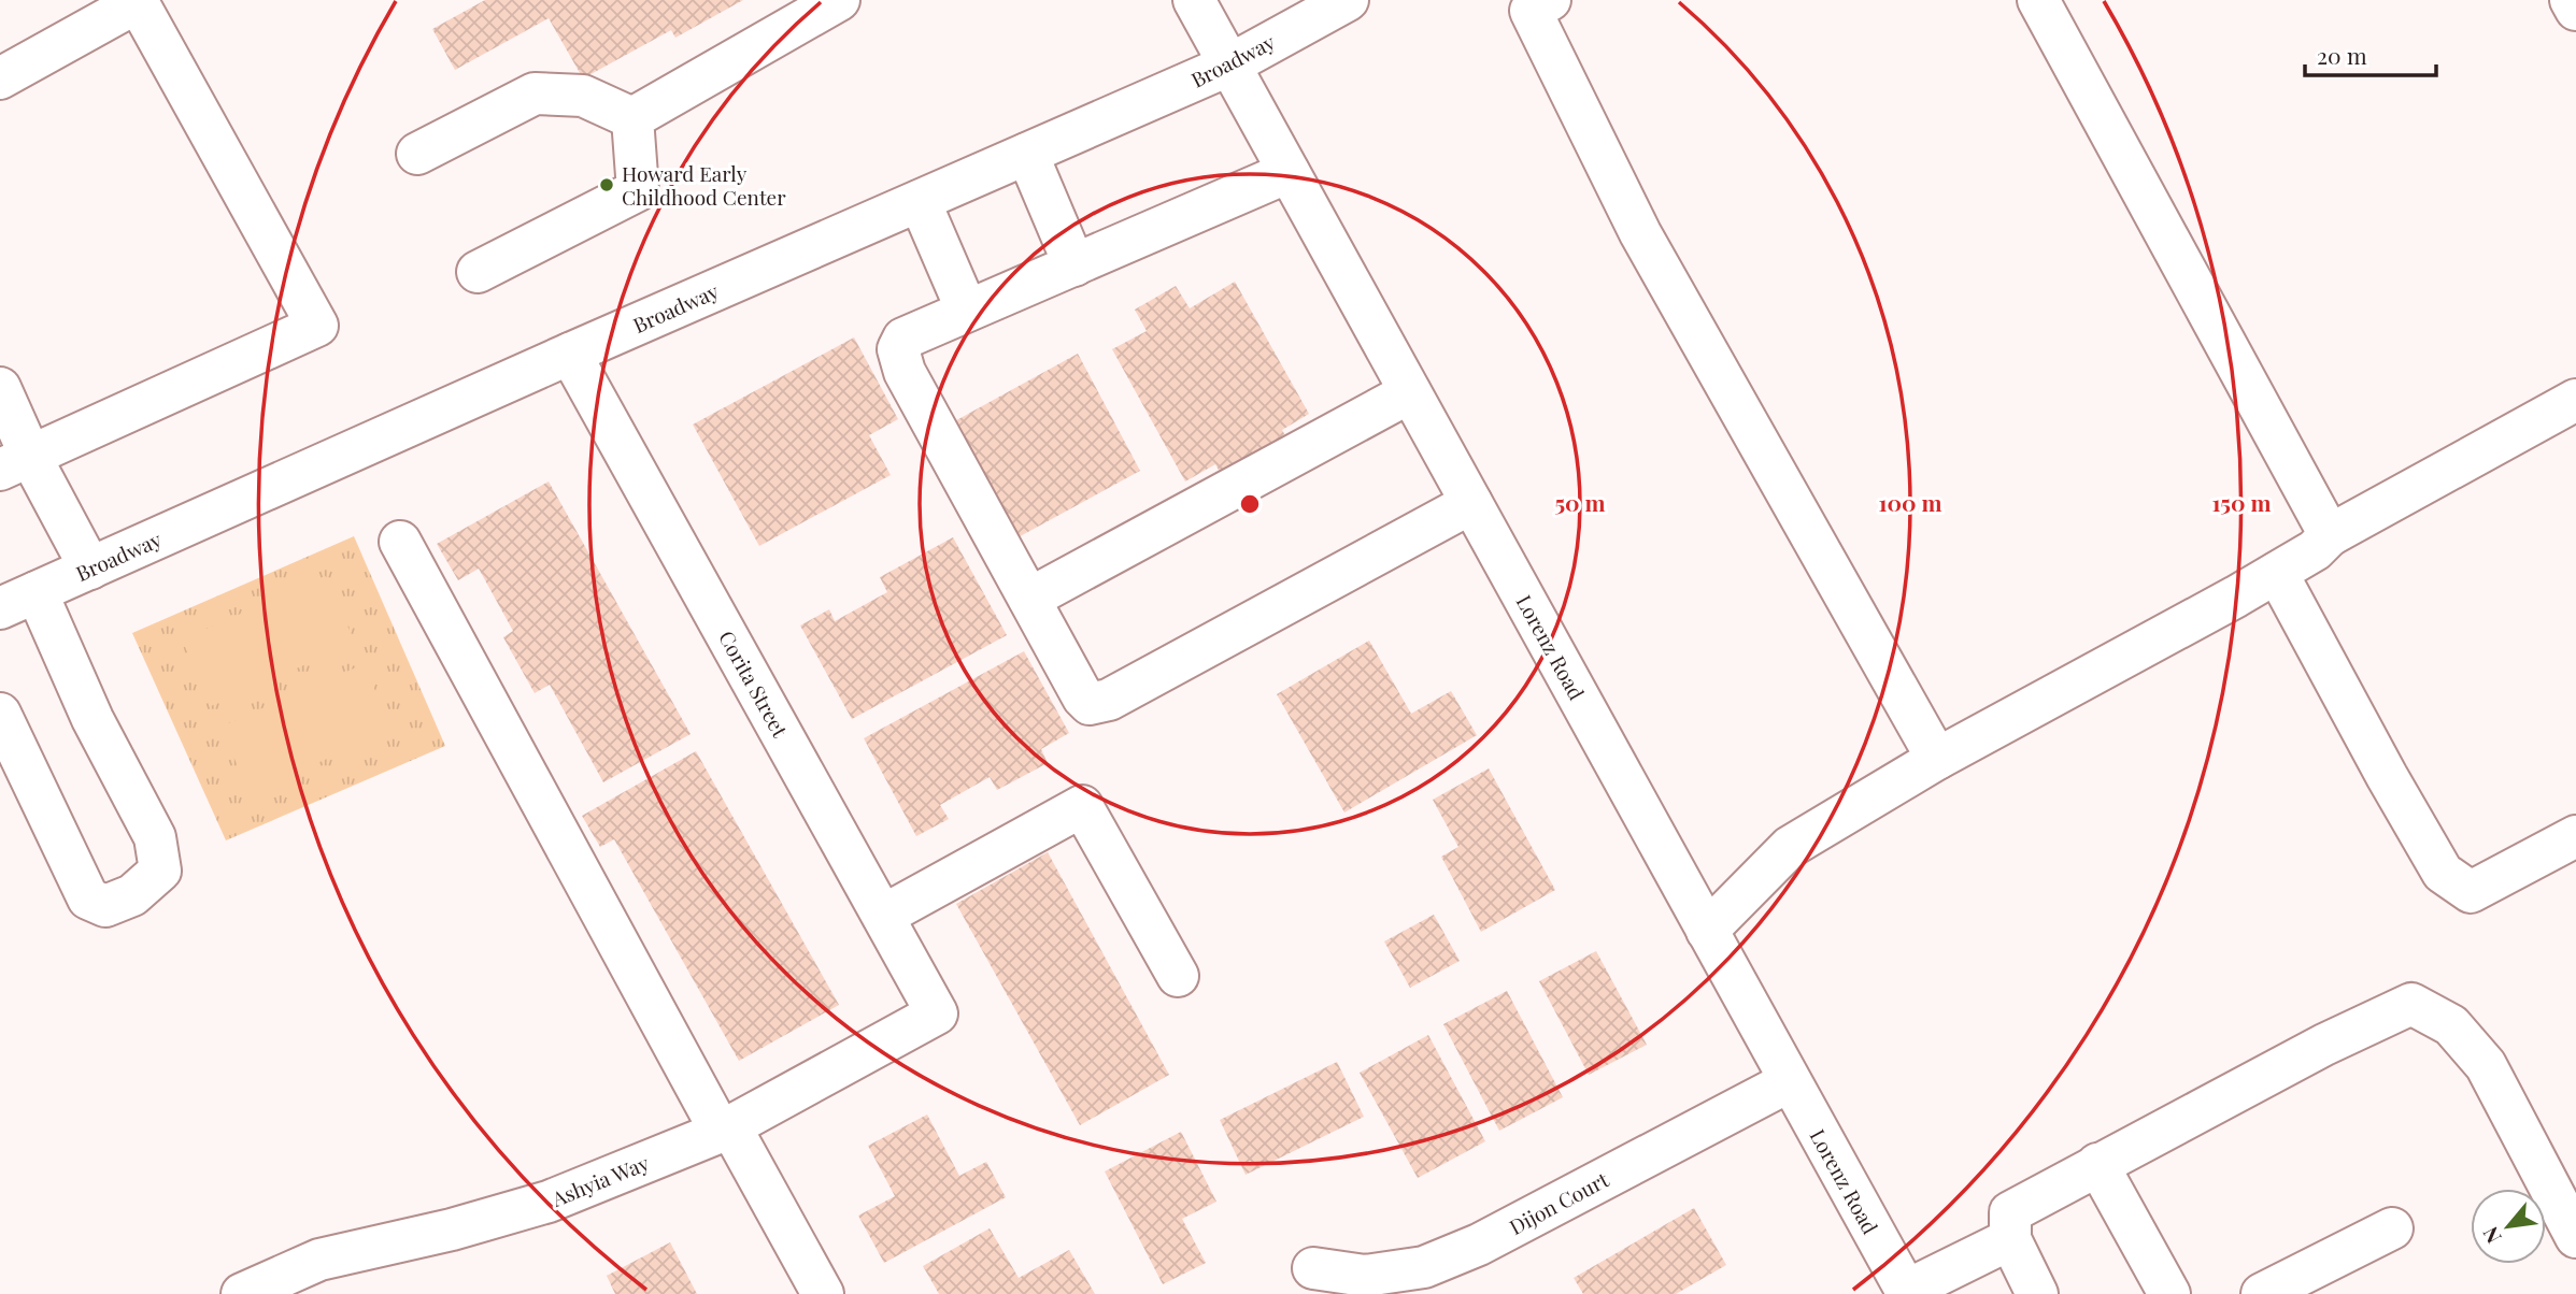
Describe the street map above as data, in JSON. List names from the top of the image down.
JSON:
{
  "streets": {
    "street": [
      "Broadway",
      "Lorenz Road",
      "Corita Street",
      "Ashyia Way",
      "Dijon Court"
    ]
  },
  "crossings": [
    ["Broadway", "Lorenz Road"],
    ["Broadway", "Corita Street"],
    ["Lorenz Road", "Dijon Court"],
    ["Corita Street", "Ashyia Way"]
  ],
  "places": ["Howard Early Childhood Center"],
  "scale_bar": "20 m",
  "north": "bottom left",
  "rings": ["50 m", "100 m", "150 m"]
}
